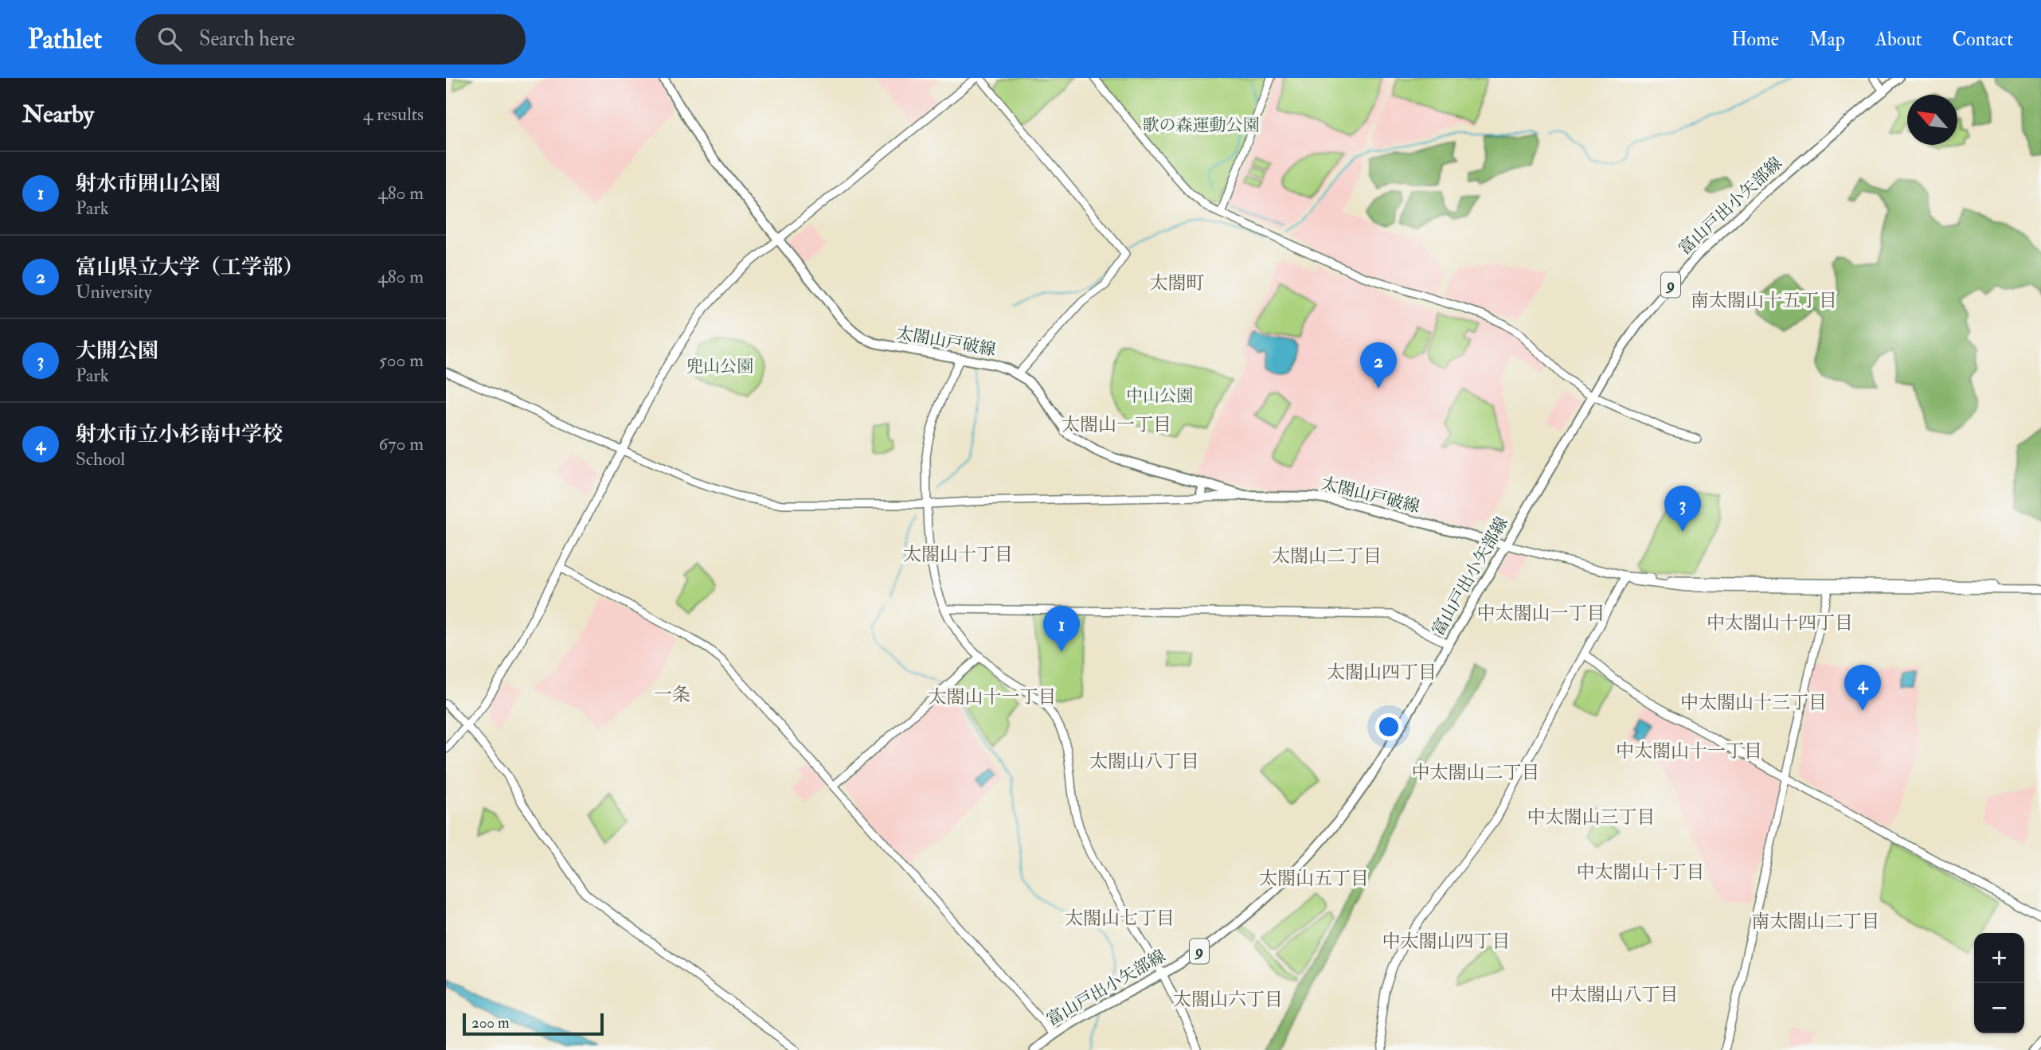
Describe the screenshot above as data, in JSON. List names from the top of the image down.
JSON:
{
  "streets": {
    "main road": ["富山戸出小矢部線", "9", "太閤山戸破線"]
  },
  "crossings": [
    ["富山戸出小矢部線", "太閤山戸破線"]
  ],
  "districts": [
    "太閤町",
    "南太閤山十五丁目",
    "太閤山一丁目",
    "太閤山十丁目",
    "太閤山二丁目",
    "中太閤山一丁目",
    "中太閤山十四丁目",
    "太閤山四丁目",
    "一条",
    "太閤山十一丁目",
    "中太閤山十三丁目",
    "中太閤山十一丁目",
    "太閤山八丁目",
    "中太閤山二丁目",
    "中太閤山三丁目",
    "中太閤山十丁目",
    "太閤山五丁目",
    "太閤山七丁目",
    "南太閤山二丁目",
    "中太閤山四丁目",
    "中太閤山八丁目",
    "太閤山六丁目"
  ],
  "parks": ["歌の森運動公園", "兜山公園", "中山公園"],
  "scale_bar": "200 m",
  "north": "top left",
  "page": {
    "header": "Pathlet",
    "search": "Search here",
    "nav": [
      "Home",
      "Map",
      "About",
      "Contact"
    ],
    "heading": ["Nearby", "4 results"],
    "list": [
      {
        "mark": "1",
        "name": "射水市囲山公園",
        "note": "Park",
        "value": "480 m"
      },
      {
        "mark": "2",
        "name": "富山県立大学（工学部）",
        "note": "University",
        "value": "480 m"
      },
      {
        "mark": "3",
        "name": "大開公園",
        "note": "Park",
        "value": "500 m"
      },
      {
        "mark": "4",
        "name": "射水市立小杉南中学校",
        "note": "School",
        "value": "670 m"
      }
    ],
    "pins": [
      "2",
      "3",
      "1",
      "4"
    ],
    "map_buttons": ["+", "−"],
    "scale": "200 m"
  }
}
